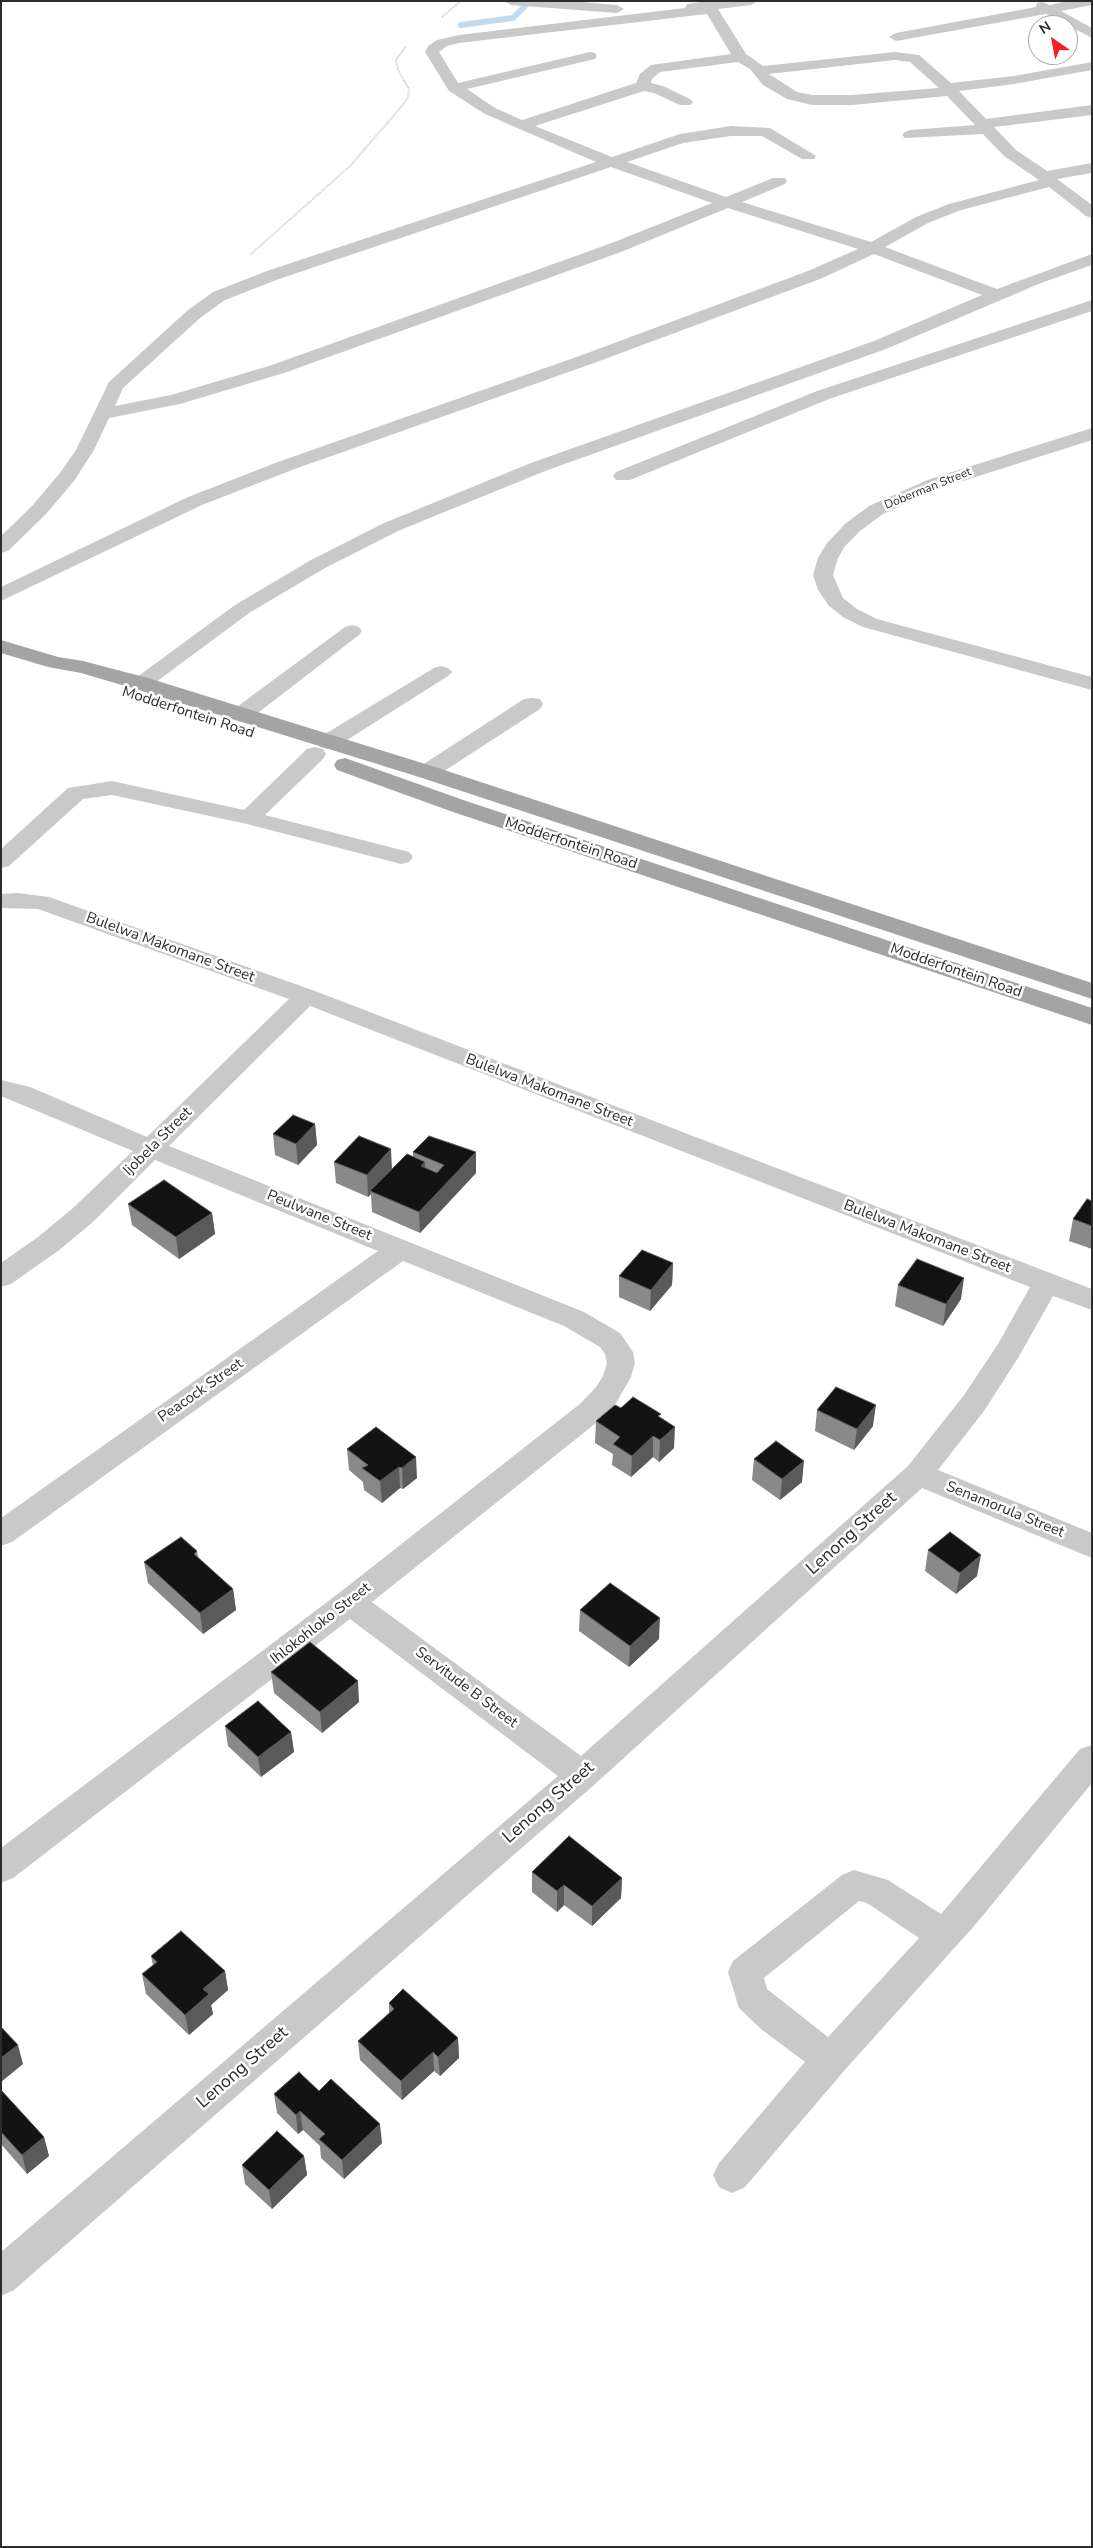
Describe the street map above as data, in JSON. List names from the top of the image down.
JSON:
{
  "streets": {
    "main road": ["Modderfontein Road"],
    "street": [
      "Doberman Street",
      "Bulelwa Makomane Street",
      "Ijobela Street",
      "Peulwane Street",
      "Peacock Street",
      "Senamorula Street",
      "Lenong Street",
      "Ihlokohloko Street",
      "Servitude B Street"
    ]
  },
  "crossings": [
    ["Bulelwa Makomane Street", "Ijobela Street"],
    ["Bulelwa Makomane Street", "Lenong Street"],
    ["Ijobela Street", "Peulwane Street"],
    ["Peulwane Street", "Peacock Street"],
    ["Peulwane Street", "Ihlokohloko Street"],
    ["Senamorula Street", "Lenong Street"],
    ["Lenong Street", "Servitude B Street"],
    ["Ihlokohloko Street", "Servitude B Street"]
  ],
  "north": "top left"
}
